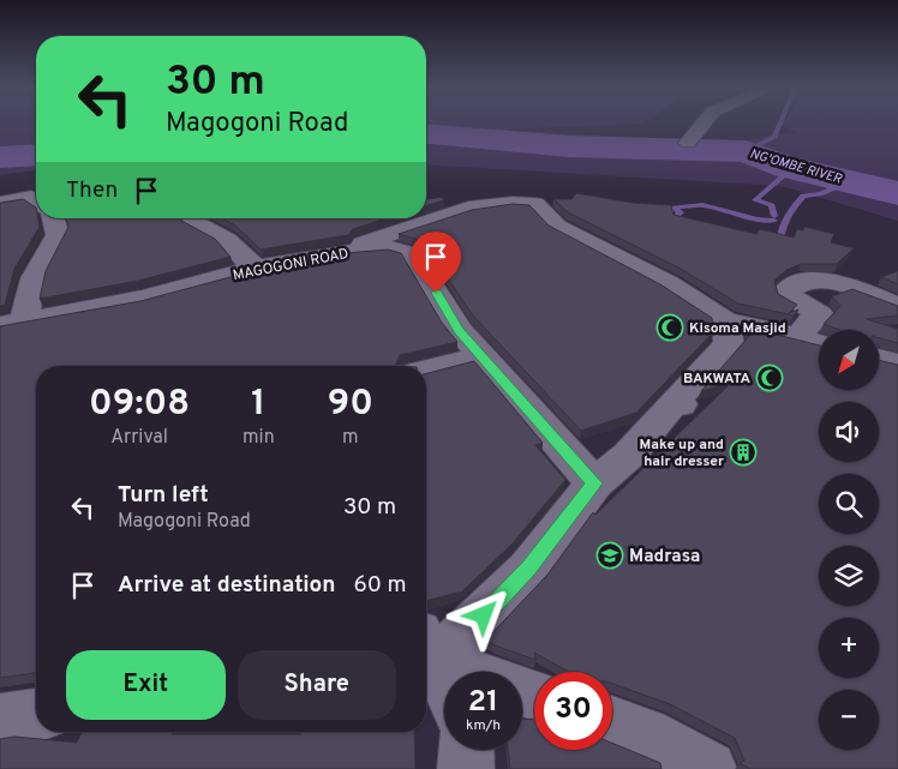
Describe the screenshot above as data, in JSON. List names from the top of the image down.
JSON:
{
  "streets": {
    "street": ["MAGOGONI ROAD"]
  },
  "water": ["NG'OMBE RIVER"],
  "places": {
    "mosque": ["Kisoma Masjid", "BAKWATA"],
    "building": ["Make up and hair dresser"],
    "school or university": ["Madrasa"]
  },
  "north": "bottom left",
  "page": {
    "turn": ["30 m", "Magogoni Road"],
    "then": "Then",
    "map_buttons": ["+", "−"],
    "eta": [
      "09:08",
      "Arrival",
      "1",
      "min",
      "90",
      "m"
    ],
    "list": [
      {
        "name": "Turn left",
        "note": "Magogoni Road",
        "value": "30 m"
      },
      {
        "name": "Arrive at destination",
        "value": "60 m"
      }
    ],
    "buttons": ["Exit", "Share"],
    "speed": "21 km/h",
    "limit": "30"
  }
}
